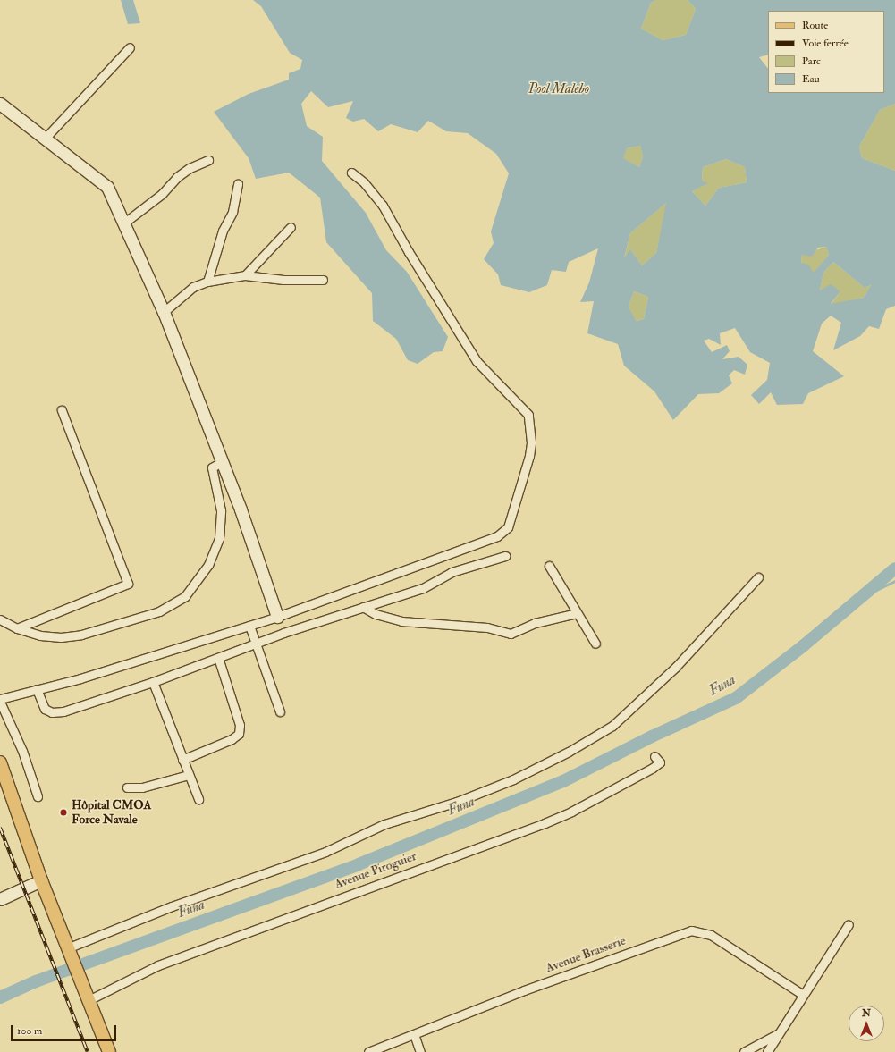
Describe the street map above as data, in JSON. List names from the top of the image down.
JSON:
{
  "streets": {
    "street": ["Avenue Piroguier", "Avenue Brasserie"]
  },
  "water": ["Pool Malebo", "Funa"],
  "places": ["Hôpital CMOA Force Navale"],
  "legend": [
    "Route",
    "Voie ferrée",
    "Parc",
    "Eau"
  ],
  "scale_bar": "100 m",
  "north": "top"
}
